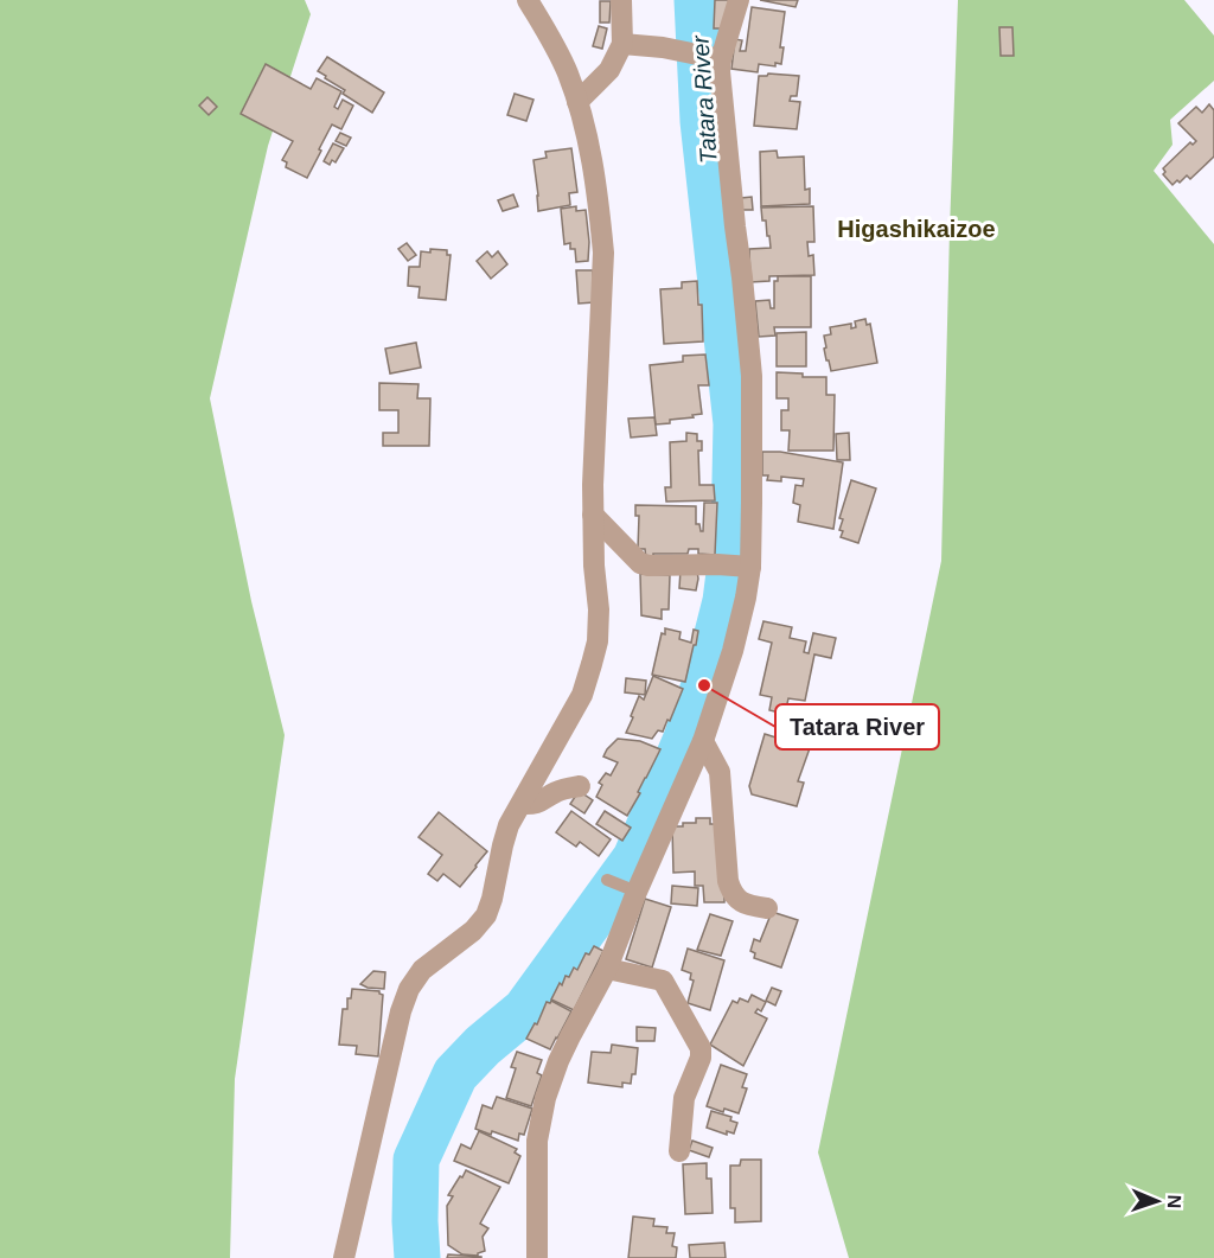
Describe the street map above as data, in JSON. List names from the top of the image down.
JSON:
{
  "districts": ["Higashikaizoe"],
  "water": ["Tatara River"],
  "places": ["Tatara River"],
  "north": "right"
}
